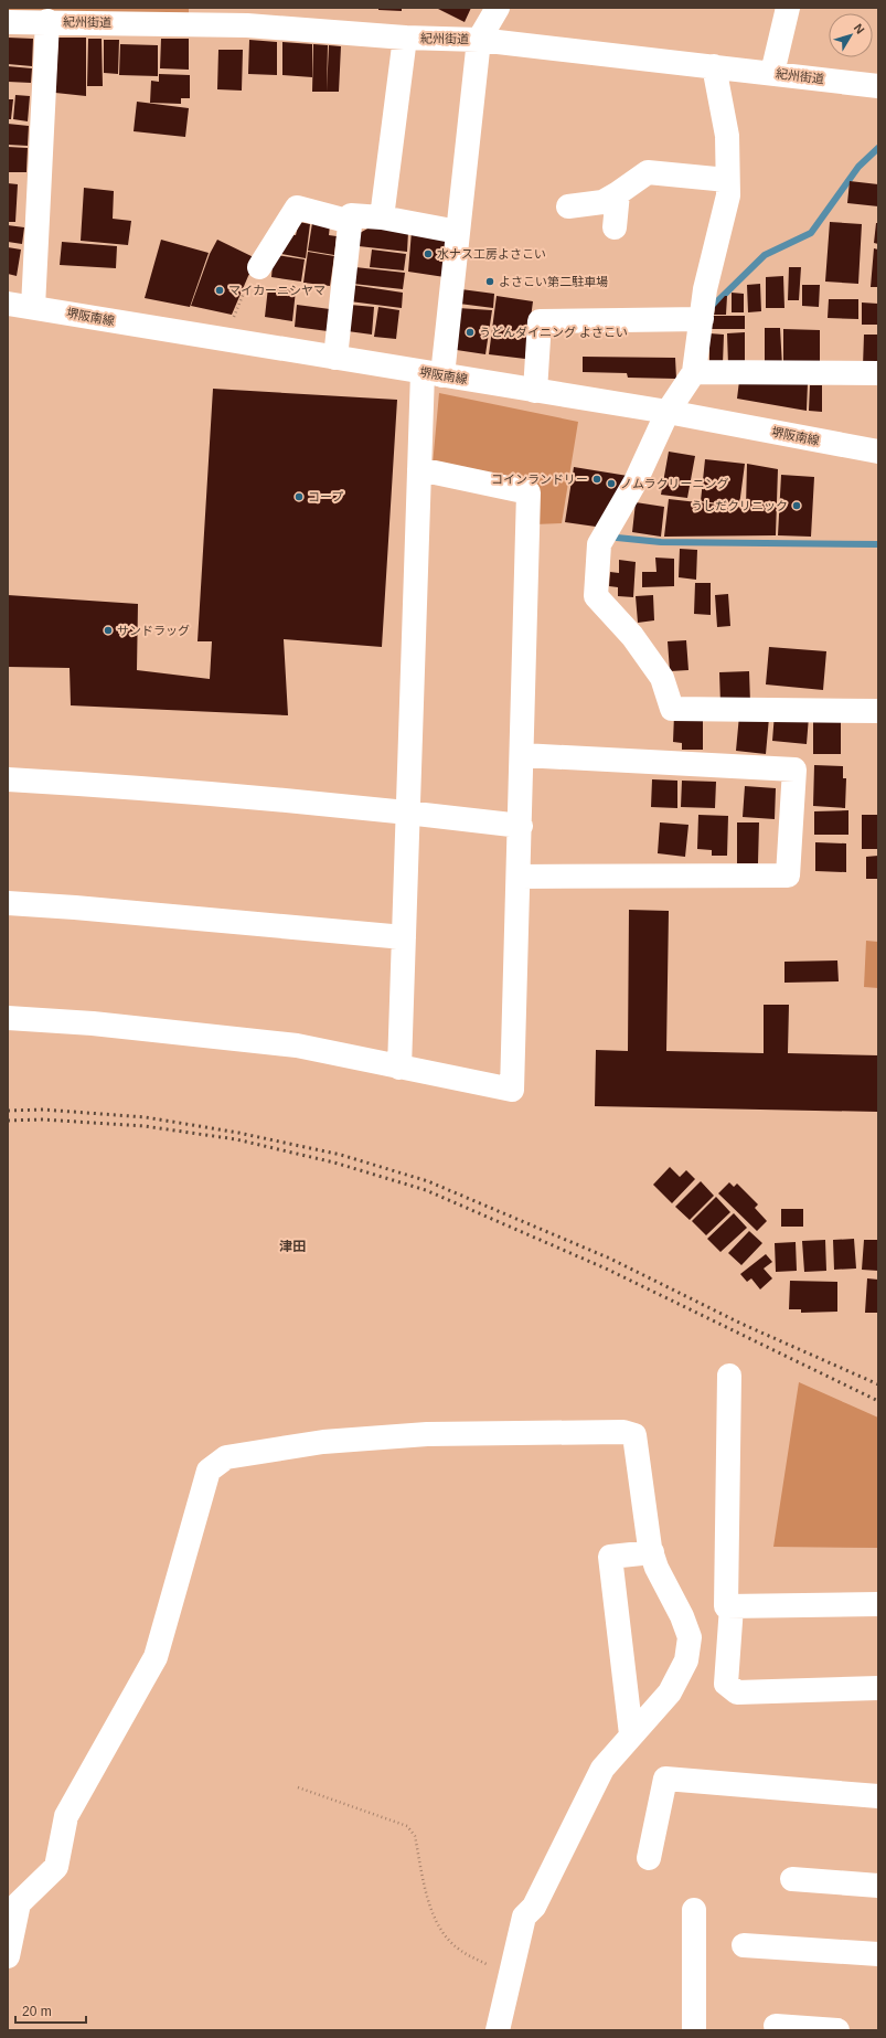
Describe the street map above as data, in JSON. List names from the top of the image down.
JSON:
{
  "streets": {
    "street": ["紀州街道", "堺阪南線"]
  },
  "districts": ["津田"],
  "places": [
    "水ナス工房よさこい",
    "よさこい第二駐車場",
    "マイカーニシヤマ",
    "うどんダイニング よさこい",
    "コインランドリー",
    "ノムラクリーニング",
    "コープ",
    "うしだクリニック",
    "サンドラッグ"
  ],
  "scale_bar": "20 m",
  "north": "top right"
}
